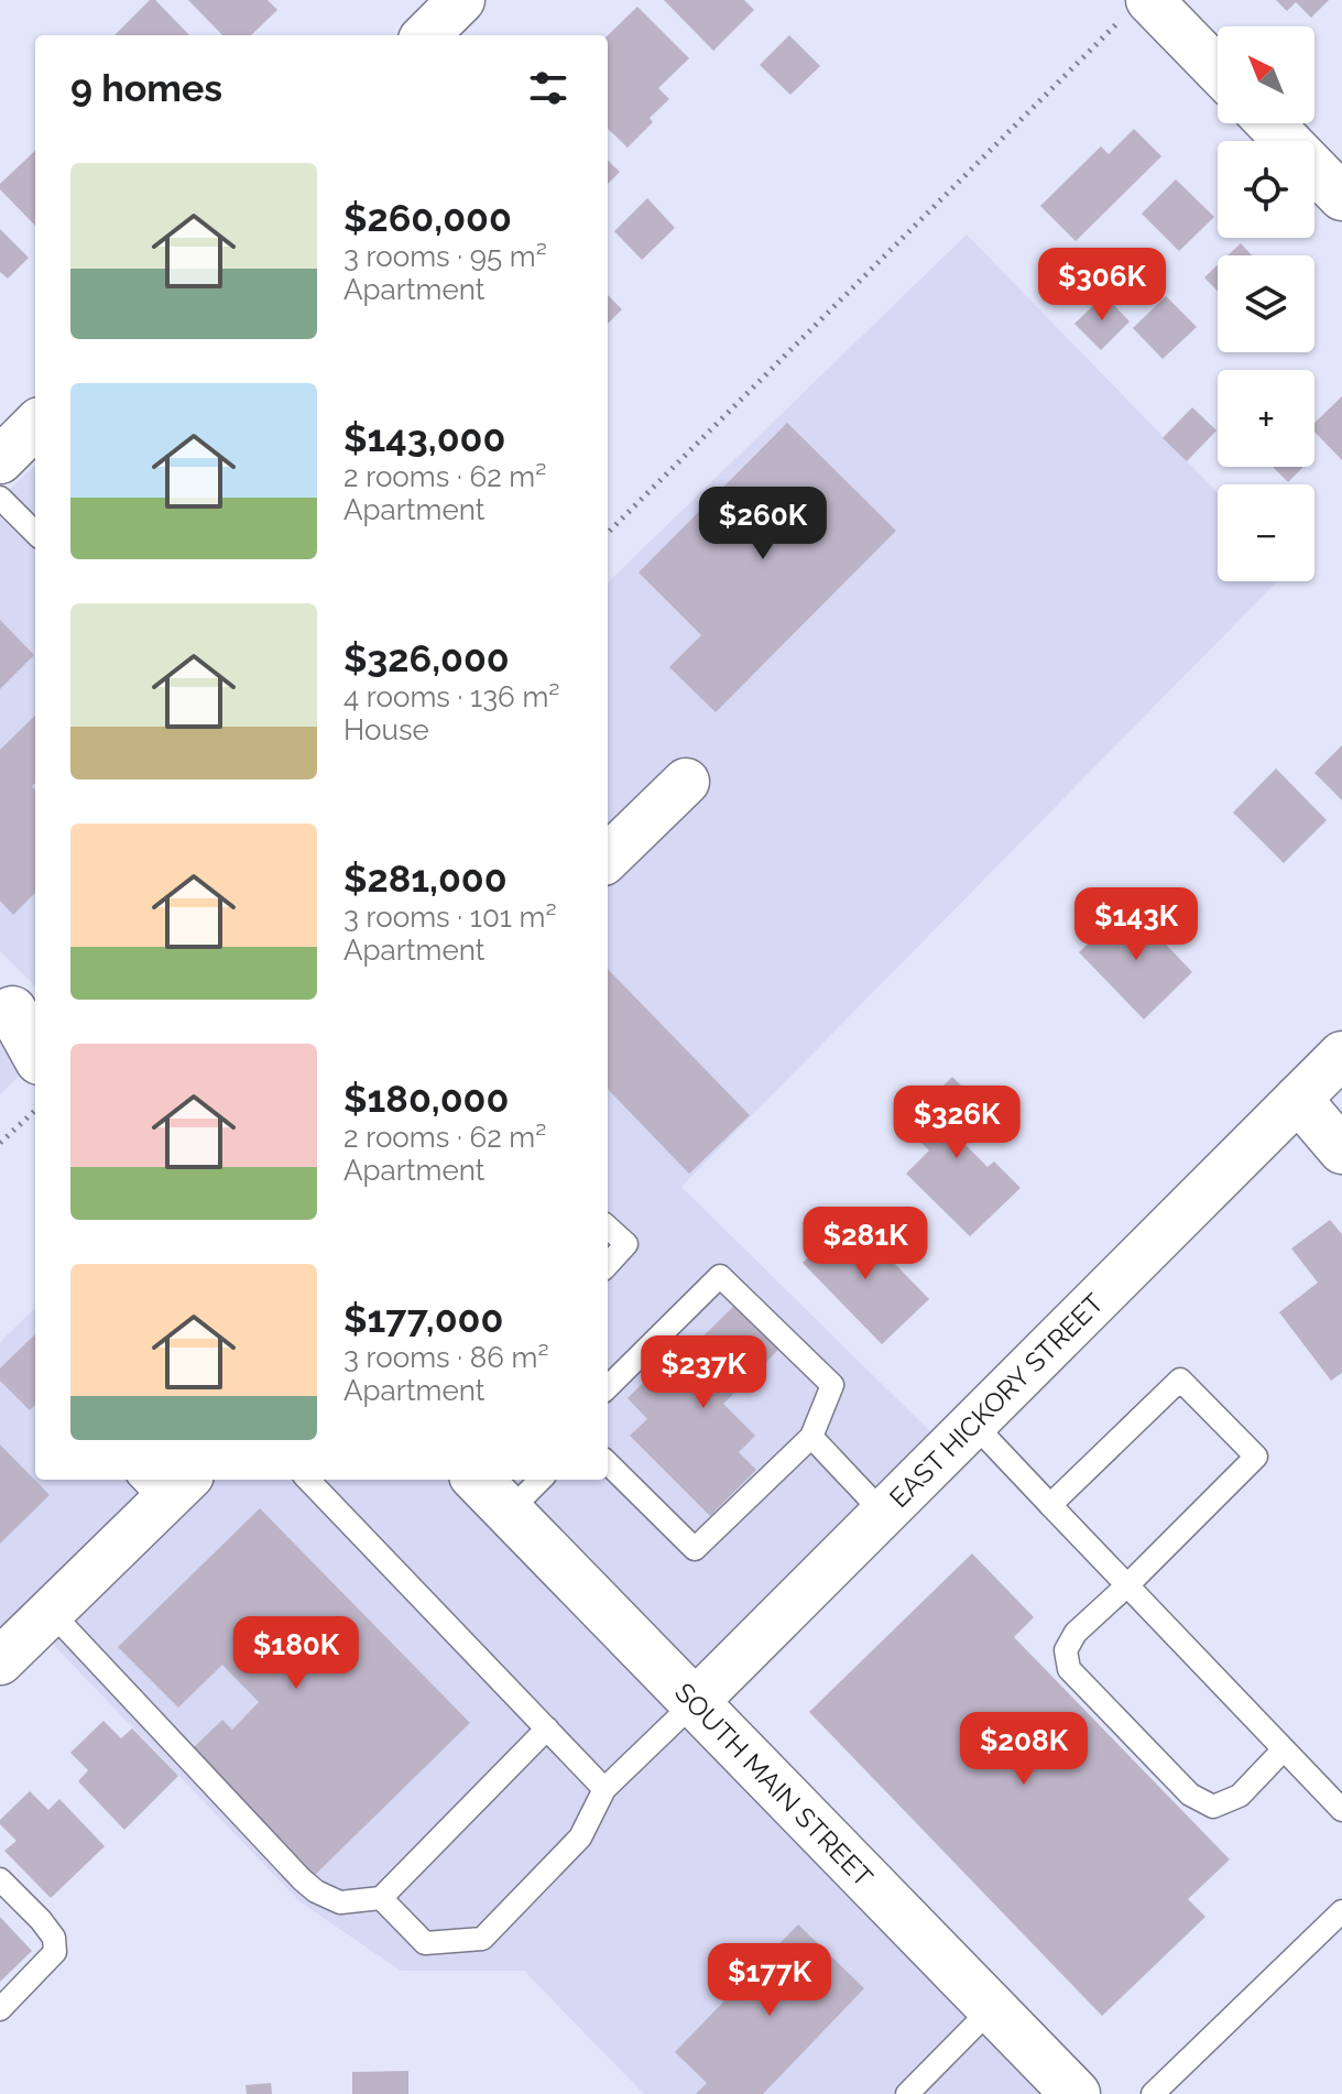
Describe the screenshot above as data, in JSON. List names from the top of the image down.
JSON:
{
  "streets": {
    "main road": ["SOUTH MAIN STREET"],
    "street": ["EAST HICKORY STREET"]
  },
  "crossings": [
    ["EAST HICKORY STREET", "SOUTH MAIN STREET"]
  ],
  "north": "top left",
  "page": {
    "map_buttons": ["+", "−"],
    "heading": "9 homes",
    "list": [
      {
        "name": "$260,000",
        "note": "3 rooms · 95 m² · Apartment"
      },
      {
        "name": "$143,000",
        "note": "2 rooms · 62 m² · Apartment"
      },
      {
        "name": "$326,000",
        "note": "4 rooms · 136 m² · House"
      },
      {
        "name": "$281,000",
        "note": "3 rooms · 101 m² · Apartment"
      },
      {
        "name": "$180,000",
        "note": "2 rooms · 62 m² · Apartment"
      },
      {
        "name": "$177,000",
        "note": "3 rooms · 86 m² · Apartment"
      }
    ],
    "price": [
      "$306K",
      "$260K",
      "$143K",
      "$326K",
      "$281K",
      "$237K",
      "$180K",
      "$208K",
      "$177K"
    ]
  }
}
